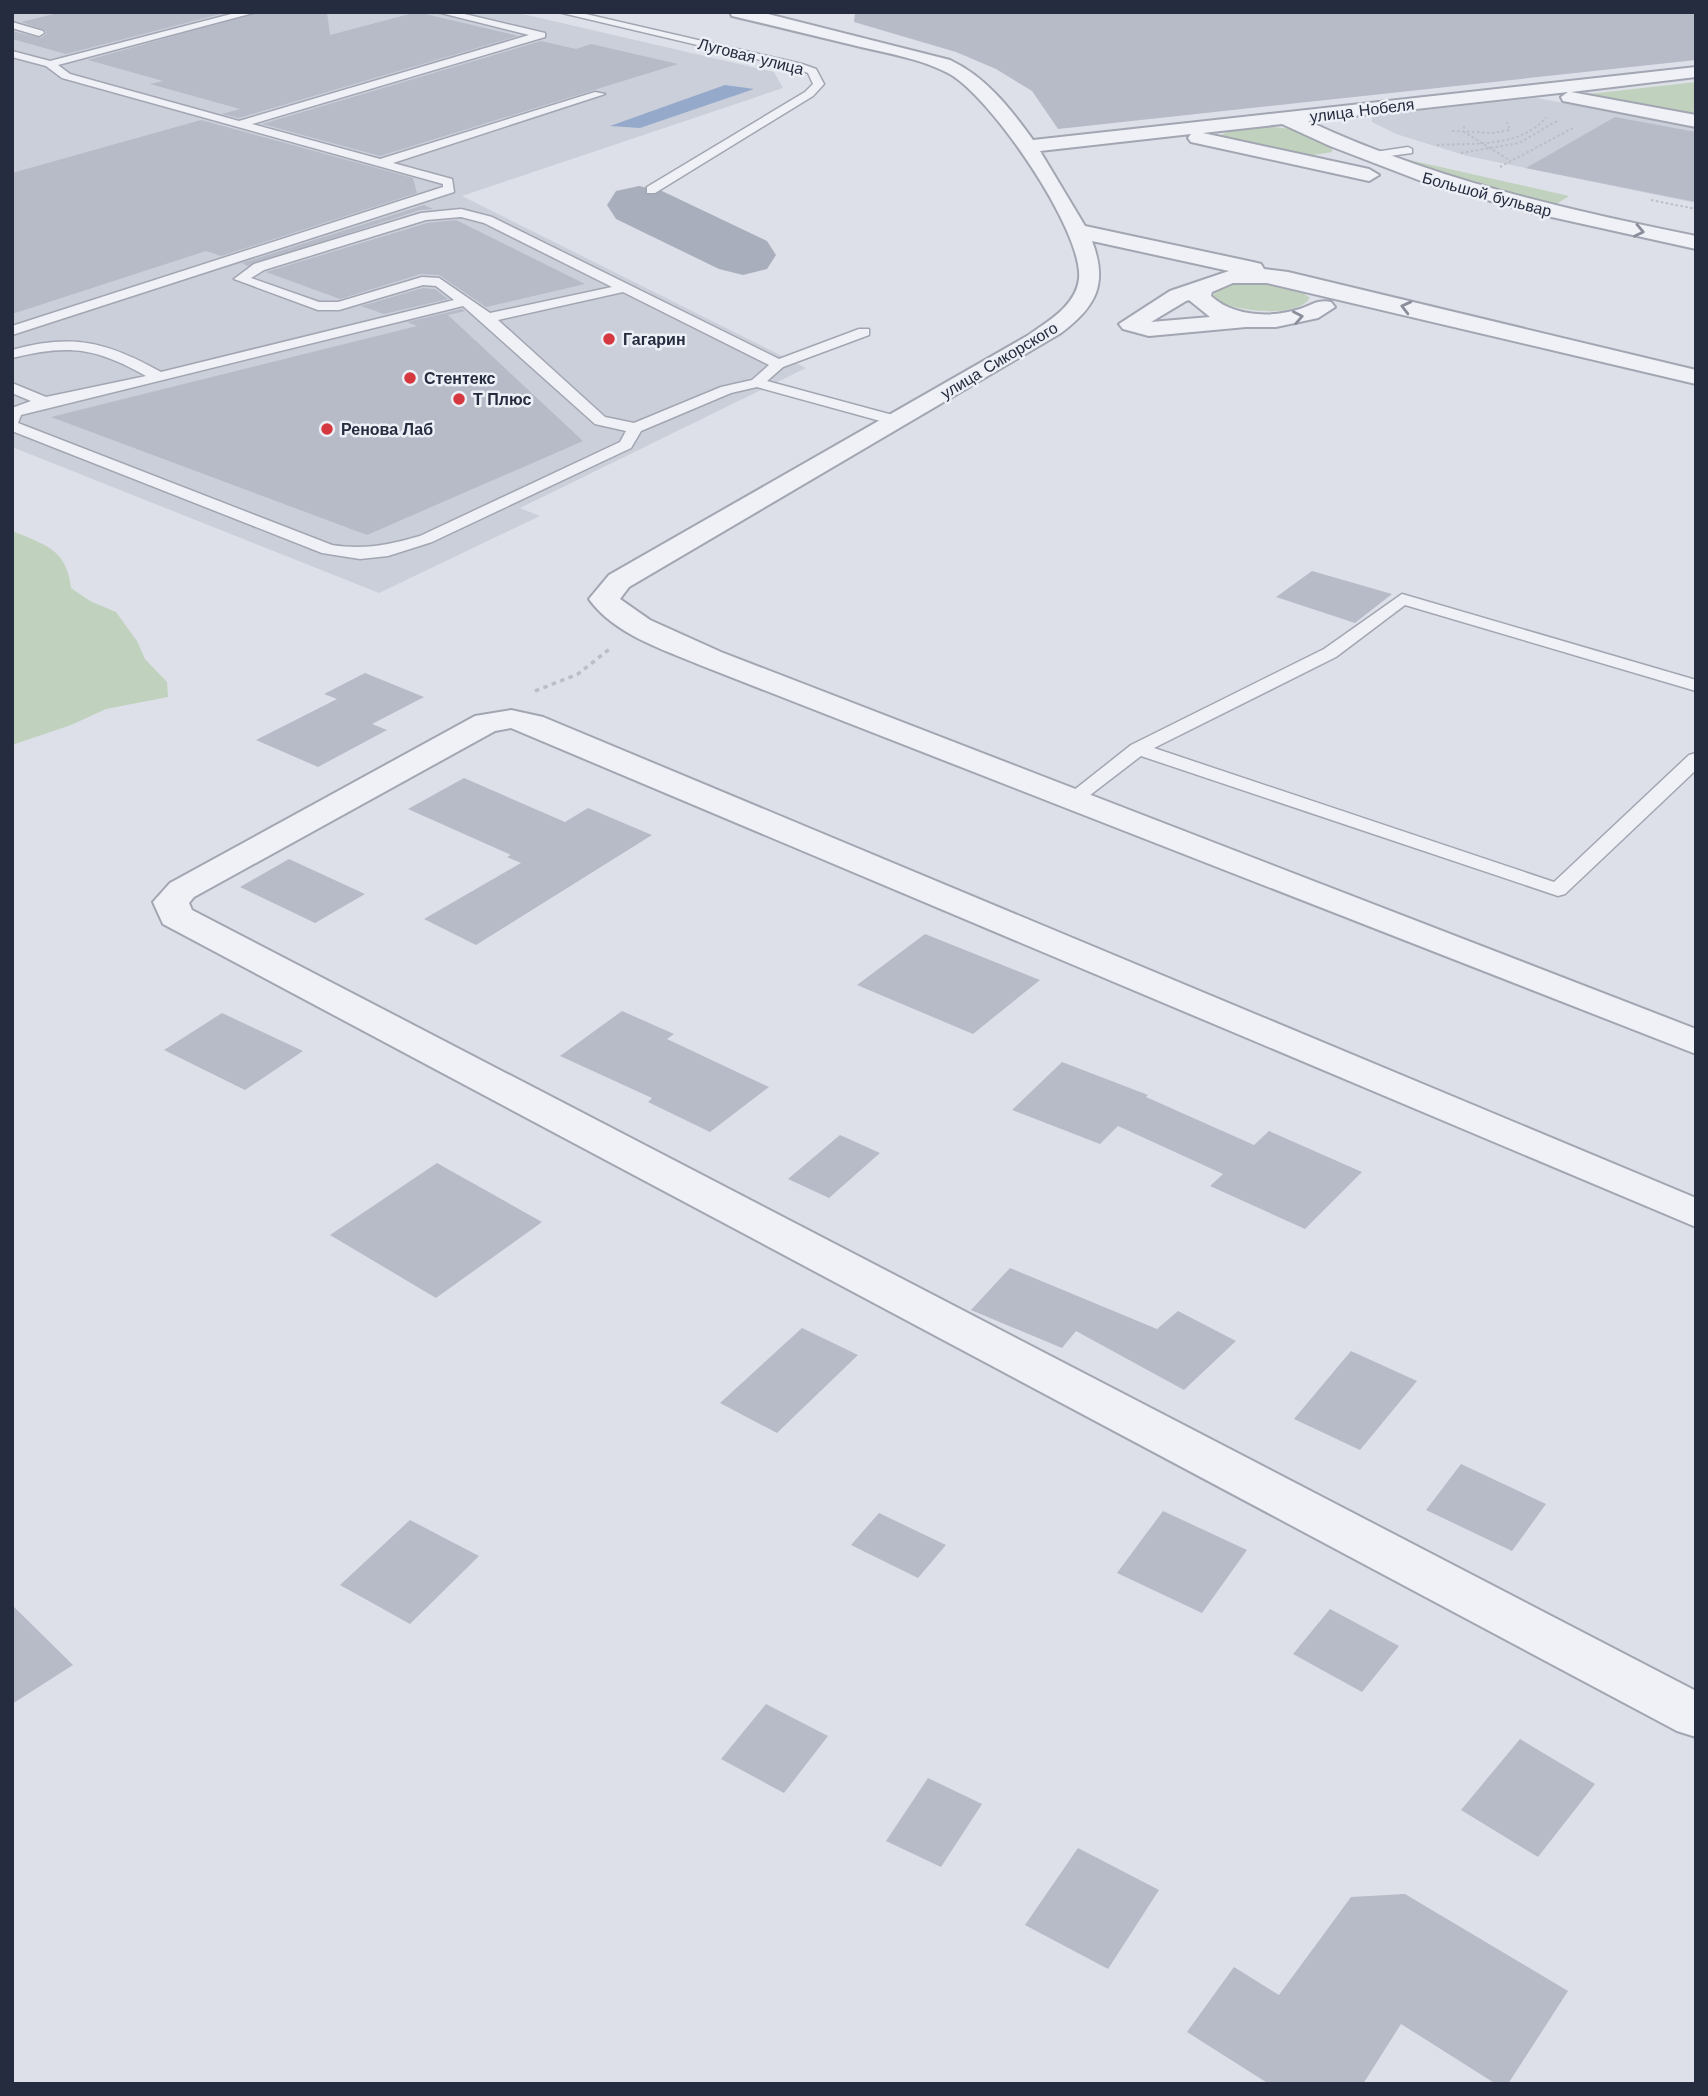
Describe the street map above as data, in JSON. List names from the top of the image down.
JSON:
{
  "streets": {
    "street": ["улица Нобеля", "Большой бульвар", "улица Сикорского"],
    "lane": ["Луговая улица"]
  },
  "crossings": [
    ["улица Нобеля", "Большой бульвар"],
    ["улица Нобеля", "улица Сикорского"]
  ],
  "places": [
    "Гагарин",
    "Стентекс",
    "Т Плюс",
    "Ренова Лаб"
  ]
}
